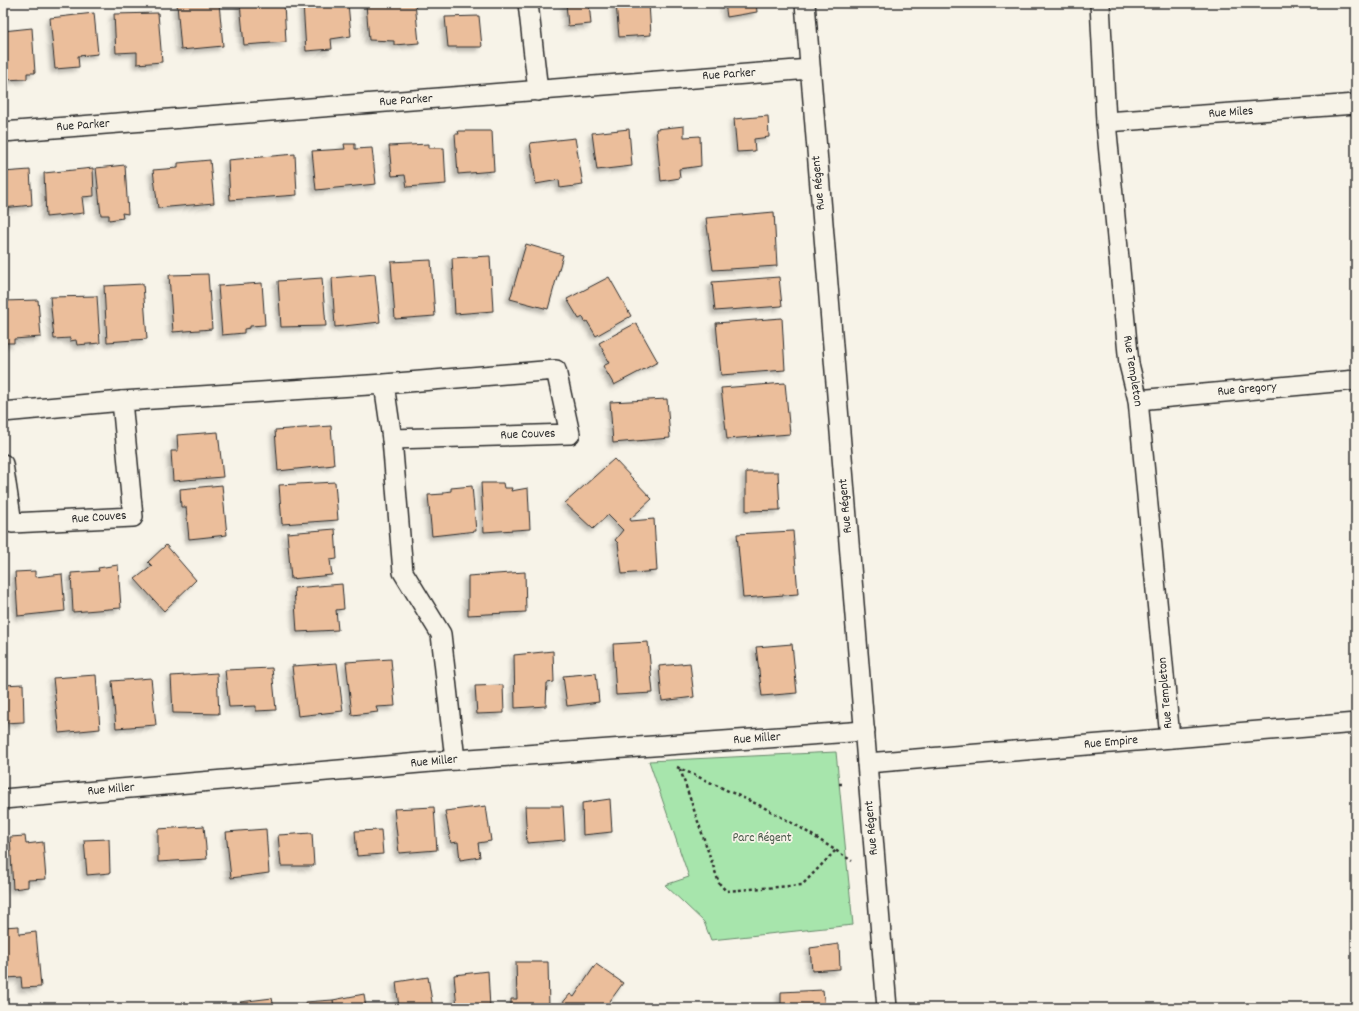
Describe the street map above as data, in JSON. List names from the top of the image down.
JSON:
{
  "streets": {
    "street": [
      "Rue Parker",
      "Rue Miles",
      "Rue Régent",
      "Rue Templeton",
      "Rue Gregory",
      "Rue Couves",
      "Rue Miller",
      "Rue Empire"
    ]
  },
  "crossings": [
    ["Rue Parker", "Rue Régent"],
    ["Rue Miles", "Rue Templeton"],
    ["Rue Régent", "Rue Miller"],
    ["Rue Régent", "Rue Empire"],
    ["Rue Templeton", "Rue Gregory"],
    ["Rue Templeton", "Rue Empire"]
  ],
  "parks": ["Parc Régent"]
}
